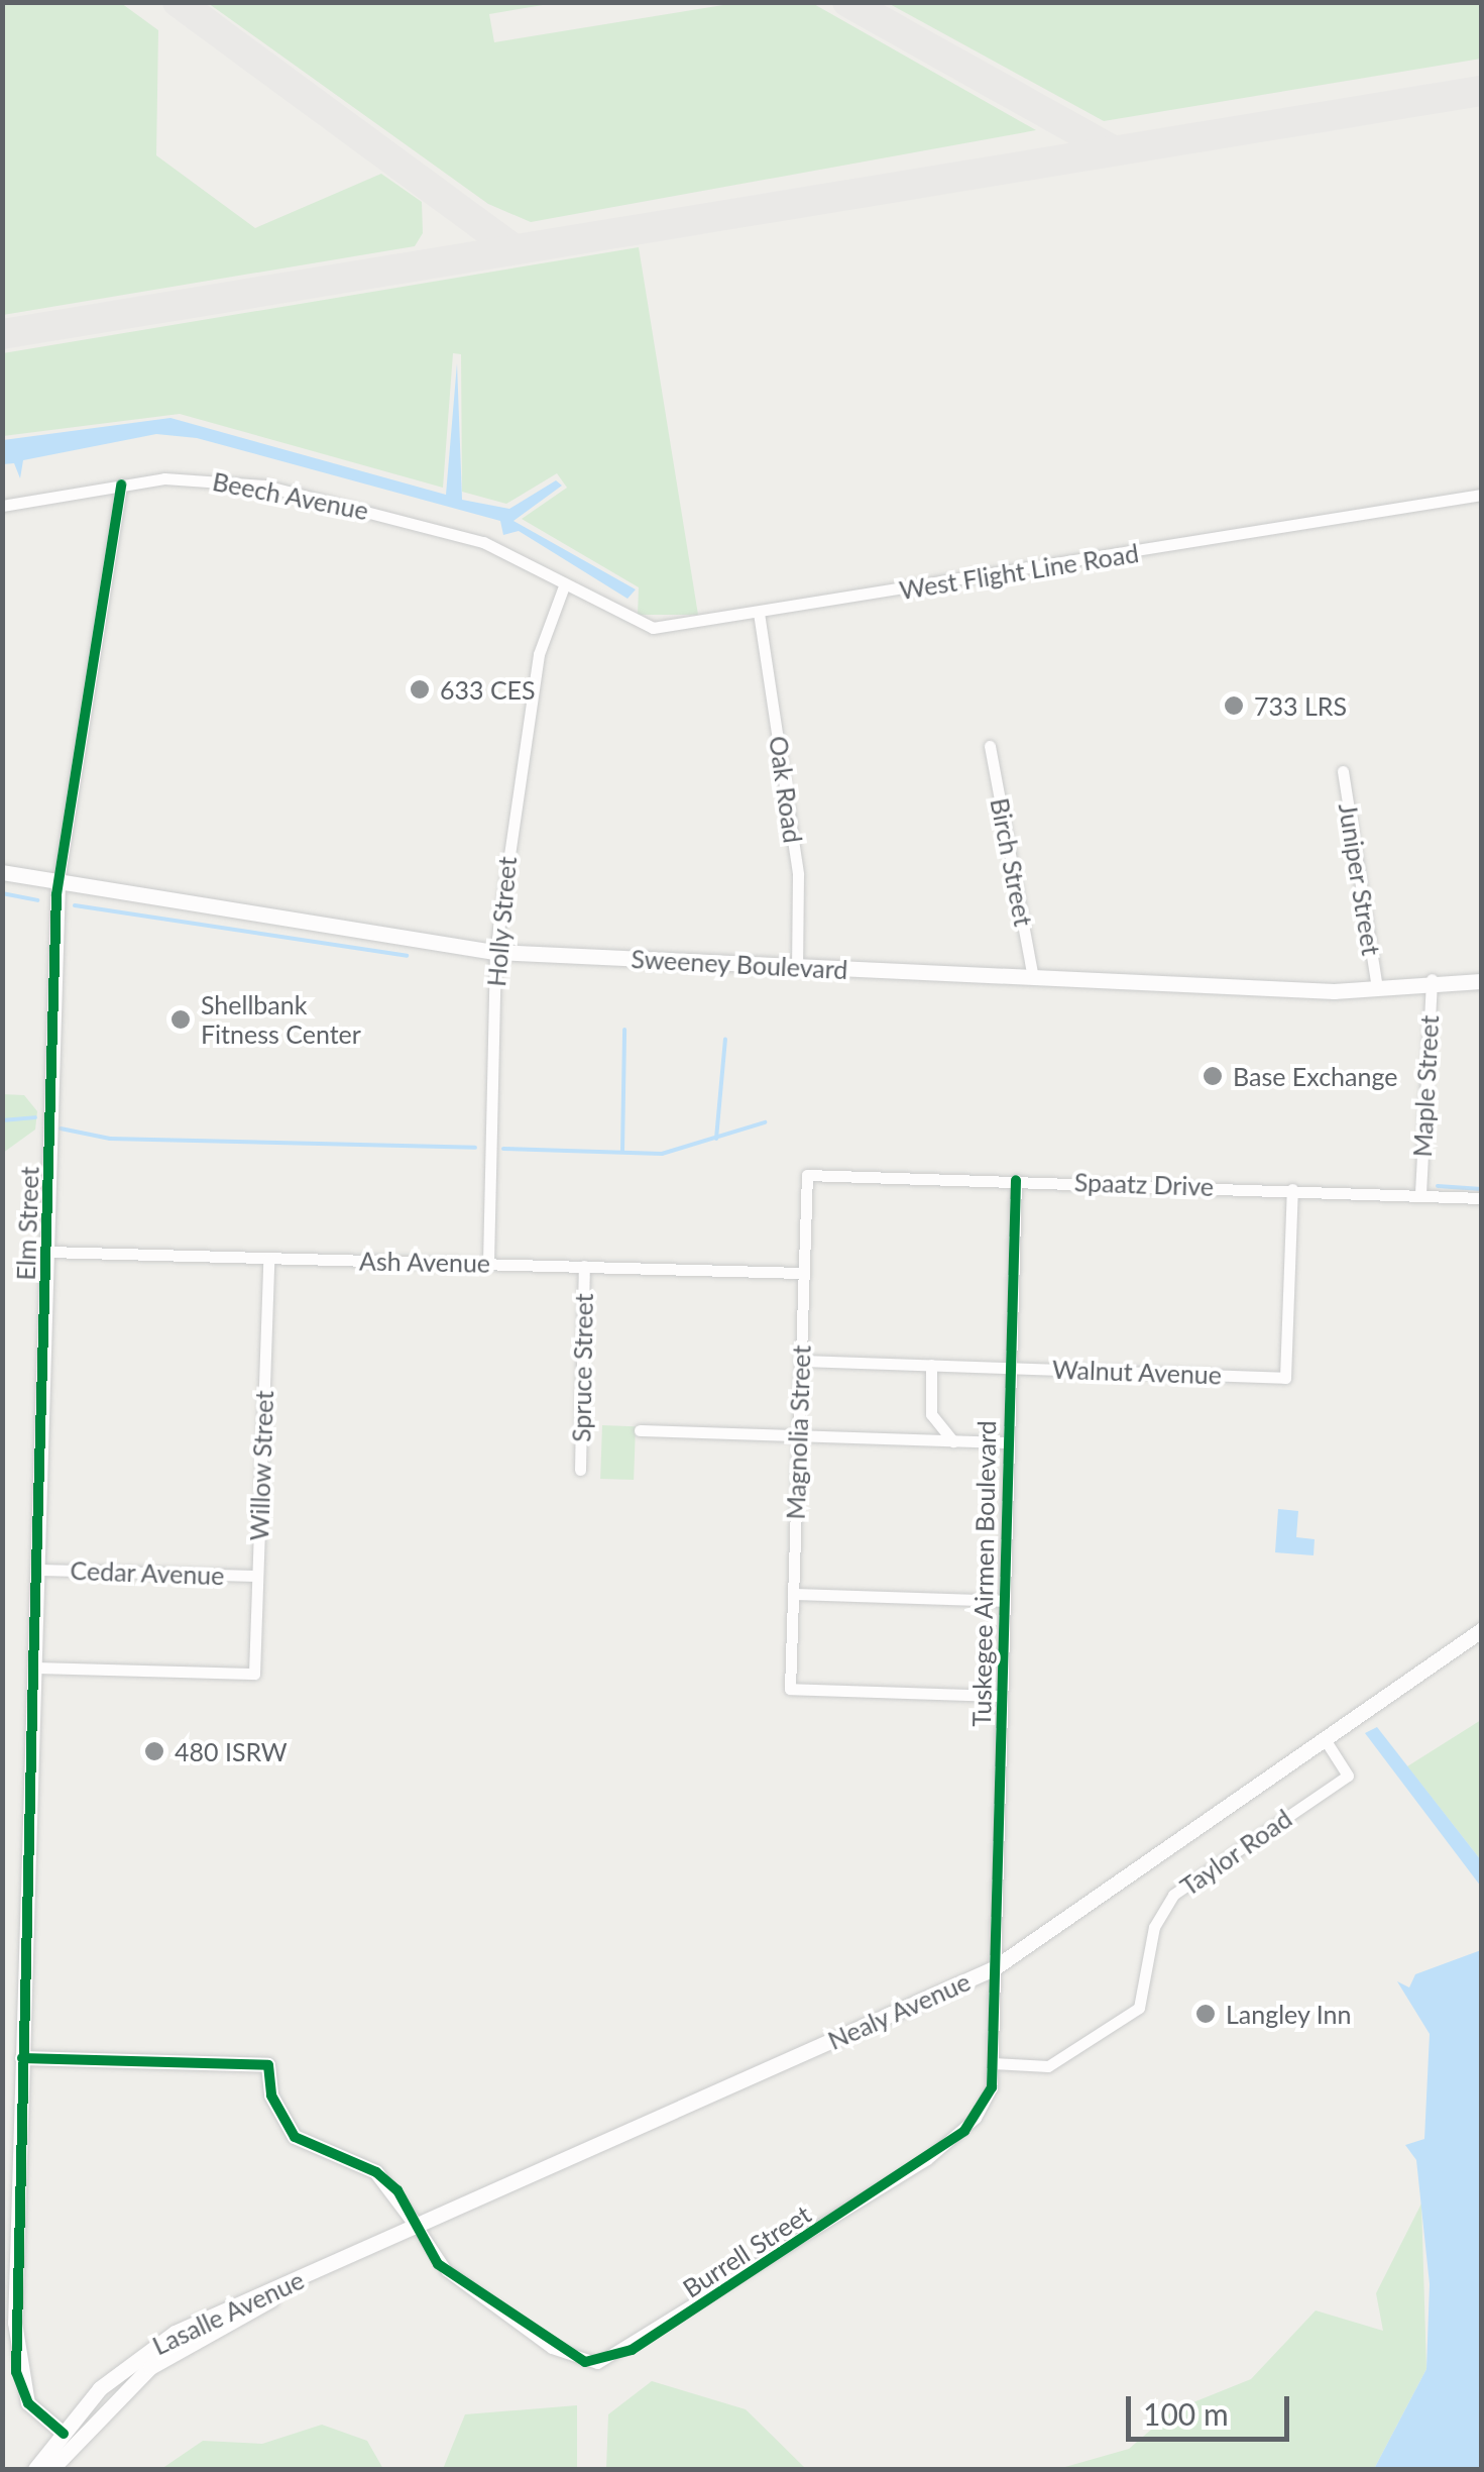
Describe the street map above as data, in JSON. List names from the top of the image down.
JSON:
{
  "streets": {
    "main road": ["Sweeney Boulevard", "Nealy Avenue", "Lasalle Avenue"],
    "street": [
      "Beech Avenue",
      "West Flight Line Road",
      "Oak Road",
      "Birch Street",
      "Juniper Street",
      "Holly Street",
      "Maple Street",
      "Spaatz Drive",
      "Elm Street",
      "Ash Avenue",
      "Spruce Street",
      "Walnut Avenue",
      "Magnolia Street",
      "Willow Street",
      "Cedar Avenue",
      "Tuskegee Airmen Boulevard",
      "Taylor Road",
      "Burrell Street"
    ]
  },
  "crossings": [
    ["Beech Avenue", "West Flight Line Road"],
    ["Beech Avenue", "Holly Street"],
    ["Beech Avenue", "Elm Street"],
    ["West Flight Line Road", "Oak Road"],
    ["West Flight Line Road", "Holly Street"],
    ["Oak Road", "Sweeney Boulevard"],
    ["Birch Street", "Sweeney Boulevard"],
    ["Juniper Street", "Sweeney Boulevard"],
    ["Holly Street", "Sweeney Boulevard"],
    ["Holly Street", "Ash Avenue"],
    ["Sweeney Boulevard", "Maple Street"],
    ["Sweeney Boulevard", "Elm Street"],
    ["Maple Street", "Spaatz Drive"],
    ["Spaatz Drive", "Walnut Avenue"],
    ["Spaatz Drive", "Magnolia Street"],
    ["Spaatz Drive", "Tuskegee Airmen Boulevard"],
    ["Elm Street", "Ash Avenue"],
    ["Elm Street", "Willow Street"],
    ["Elm Street", "Cedar Avenue"],
    ["Elm Street", "Lasalle Avenue"],
    ["Ash Avenue", "Spruce Street"],
    ["Ash Avenue", "Magnolia Street"],
    ["Ash Avenue", "Willow Street"],
    ["Walnut Avenue", "Magnolia Street"],
    ["Walnut Avenue", "Tuskegee Airmen Boulevard"],
    ["Magnolia Street", "Tuskegee Airmen Boulevard"],
    ["Willow Street", "Cedar Avenue"],
    ["Tuskegee Airmen Boulevard", "Nealy Avenue"],
    ["Tuskegee Airmen Boulevard", "Burrell Street"],
    ["Taylor Road", "Nealy Avenue"],
    ["Taylor Road", "Burrell Street"],
    ["Nealy Avenue", "Burrell Street"],
    ["Nealy Avenue", "Lasalle Avenue"]
  ],
  "places": [
    "633 CES",
    "733 LRS",
    "Shellbank Fitness Center",
    "Base Exchange",
    "480 ISRW",
    "Langley Inn"
  ],
  "scale_bar": "100 m"
}
